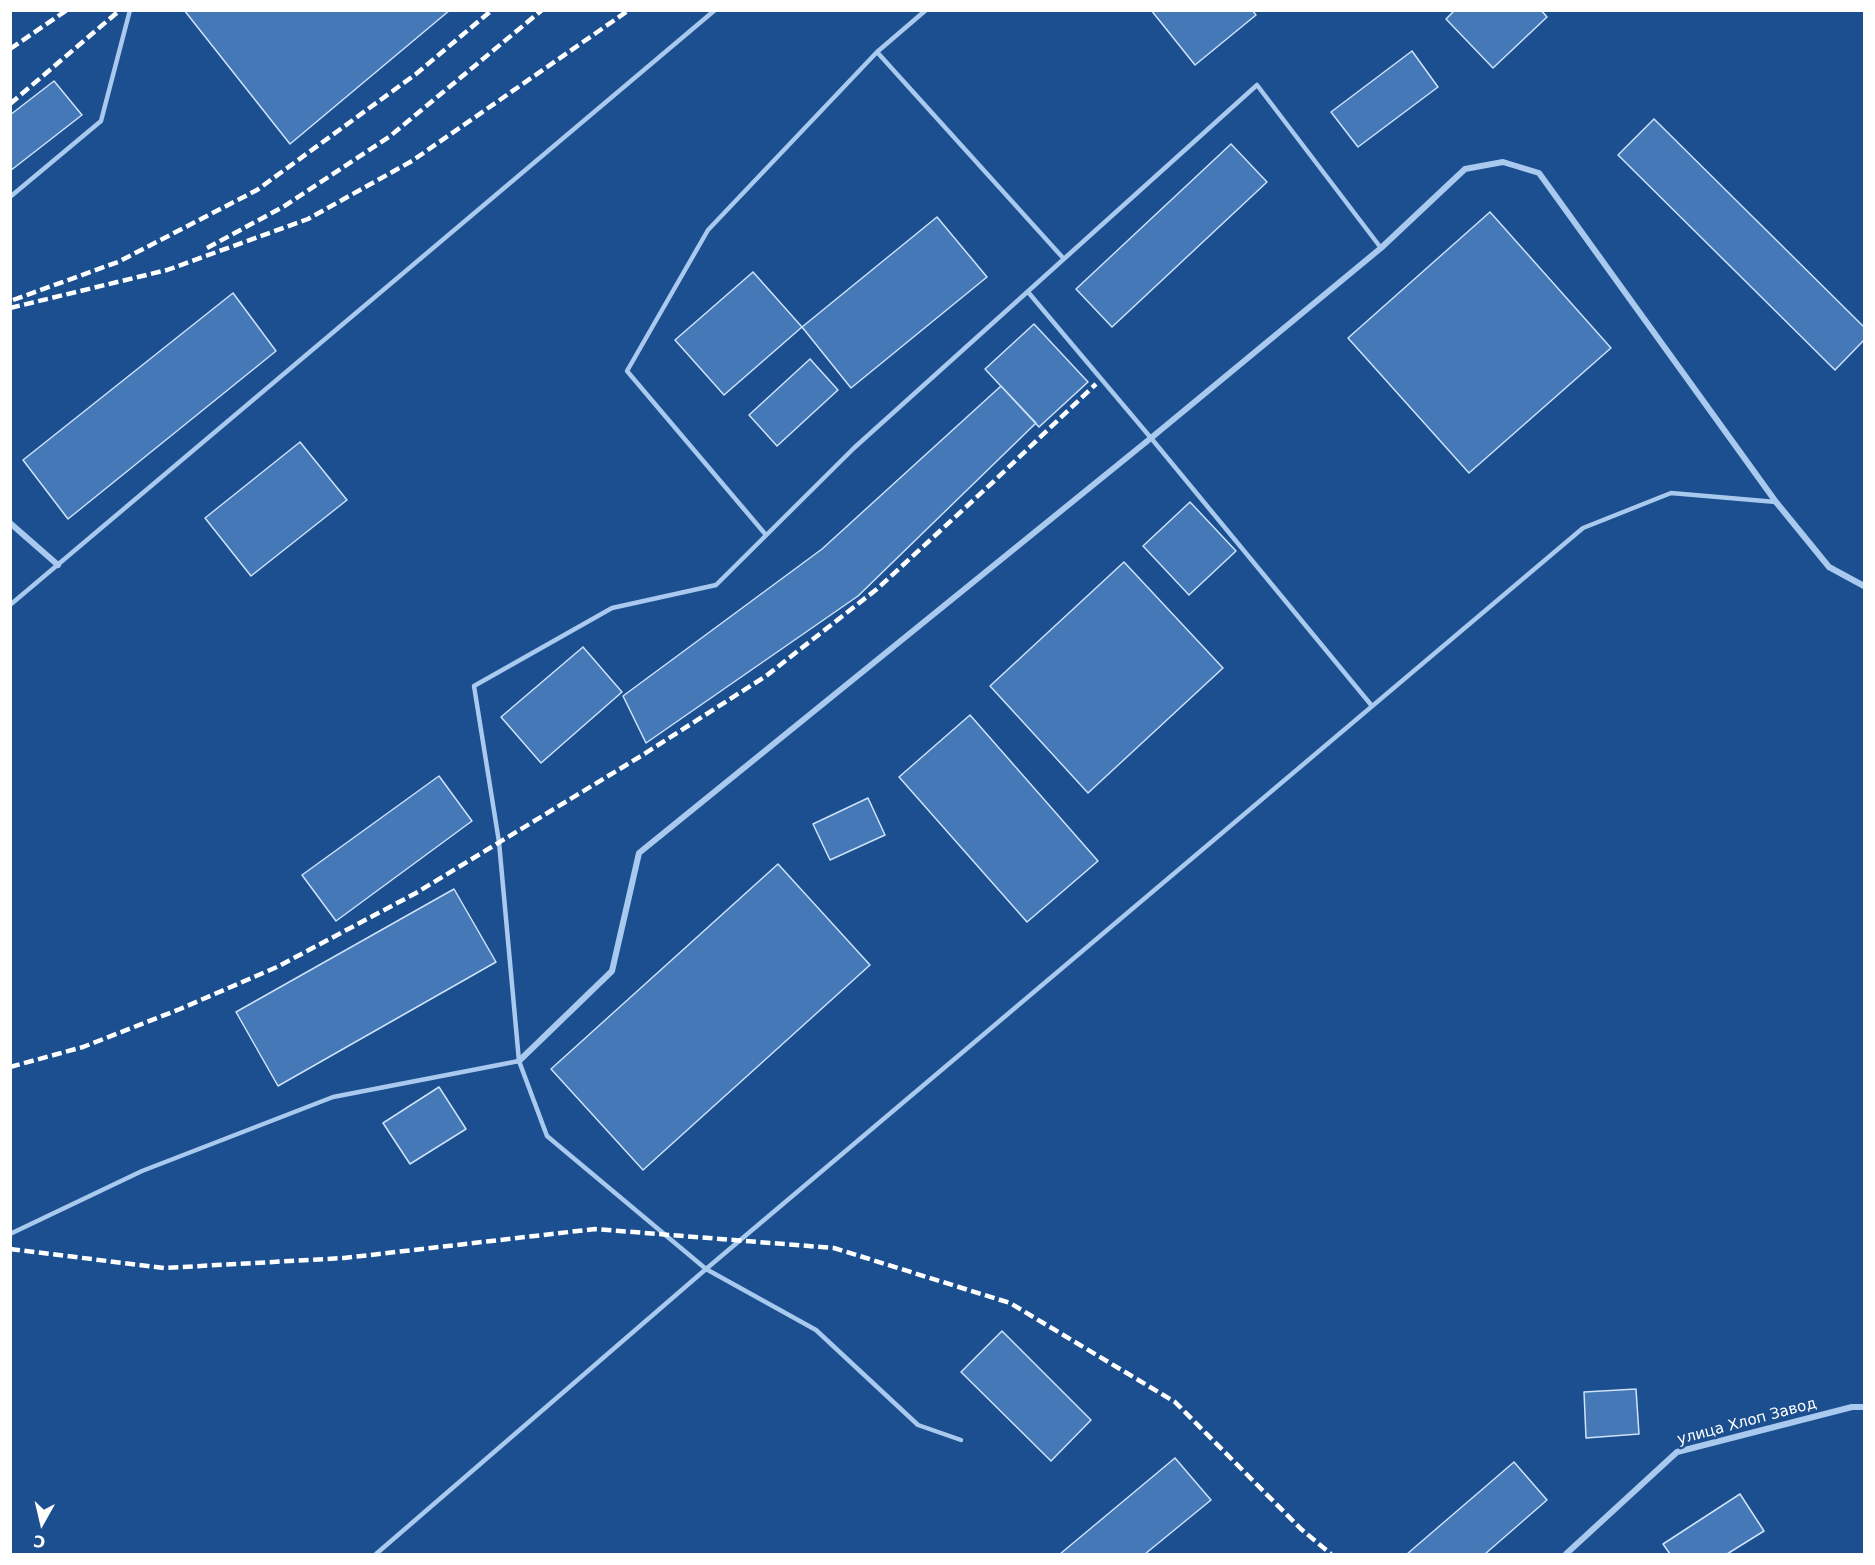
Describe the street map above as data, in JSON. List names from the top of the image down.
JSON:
{
  "streets": {
    "street": ["улица Хлоп Завод"]
  },
  "north": "bottom"
}
